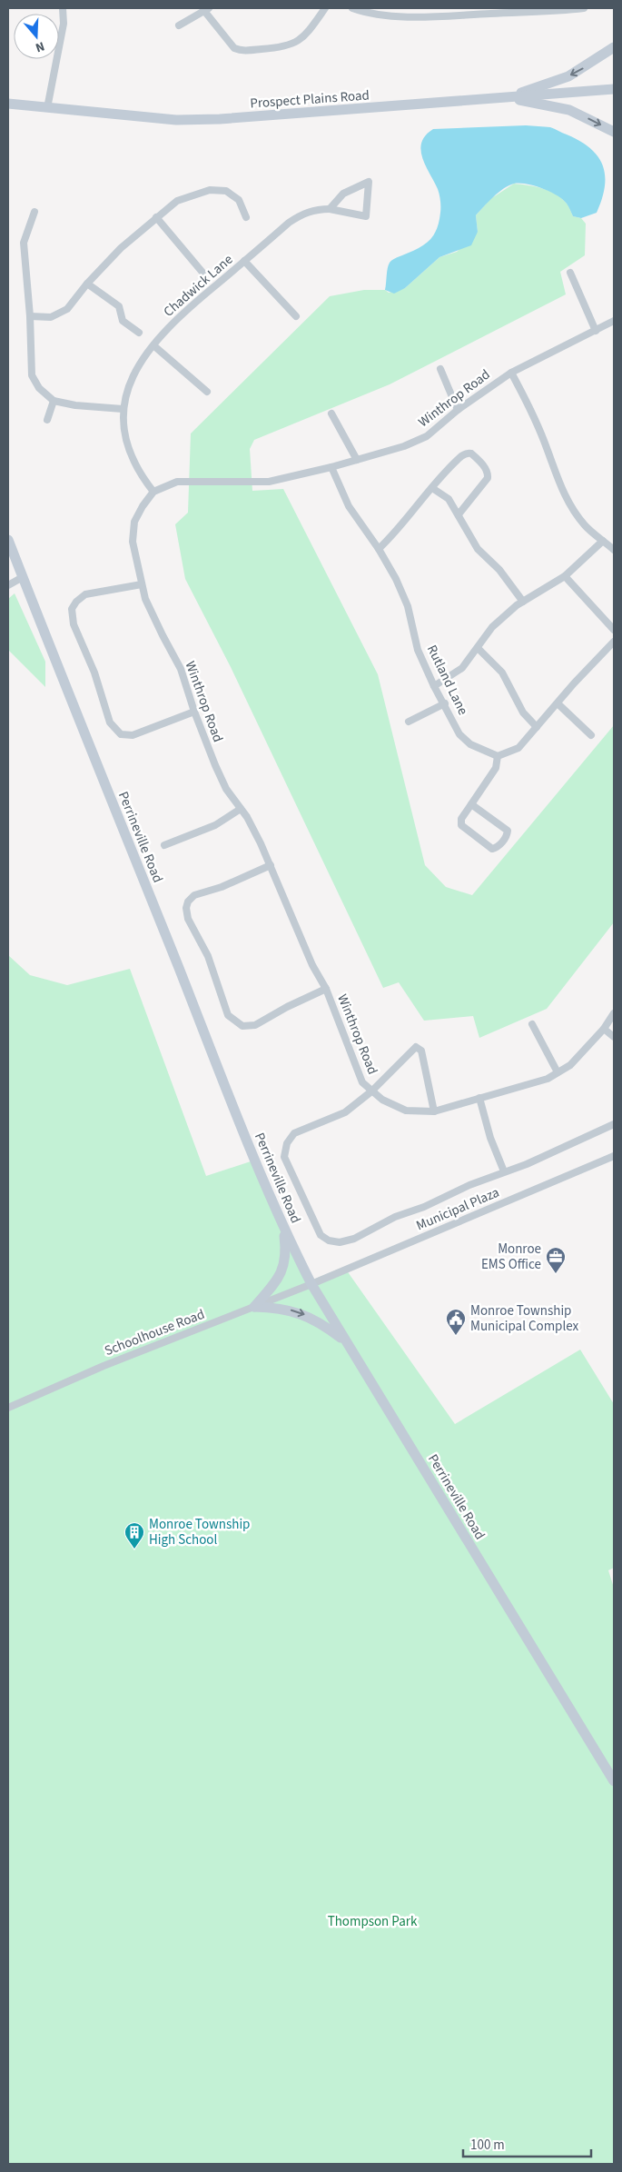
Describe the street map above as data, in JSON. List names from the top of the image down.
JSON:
{
  "streets": {
    "street": [
      "Prospect Plains Road",
      "Chadwick Lane",
      "Winthrop Road",
      "Rutland Lane",
      "Perrineville Road",
      "Municipal Plaza",
      "Schoolhouse Road"
    ]
  },
  "crossings": [
    ["Chadwick Lane", "Winthrop Road"],
    ["Winthrop Road", "Rutland Lane"],
    ["Perrineville Road", "Municipal Plaza"],
    ["Perrineville Road", "Schoolhouse Road"],
    ["Municipal Plaza", "Schoolhouse Road"]
  ],
  "parks": ["Thompson Park"],
  "places": {
    "office": ["Monroe EMS Office"],
    "public building": ["Monroe Township Municipal Complex"],
    "building": ["Monroe Township High School"]
  },
  "scale_bar": "100 m",
  "north": "bottom"
}
